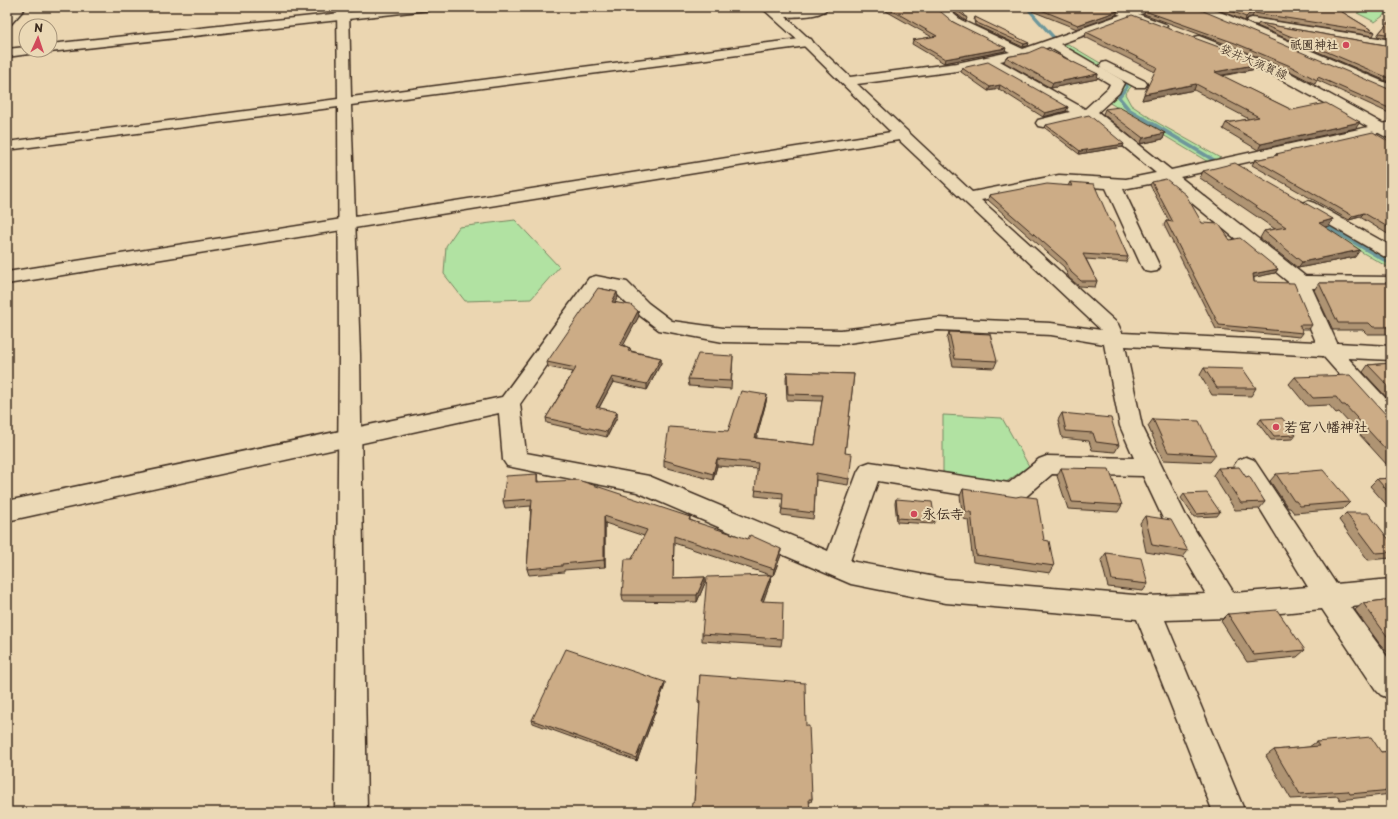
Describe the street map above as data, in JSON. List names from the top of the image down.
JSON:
{
  "streets": {
    "street": ["袋井大須賀線"]
  },
  "places": ["祇園神社", "若宮八幡神社", "永伝寺"],
  "north": "top"
}
